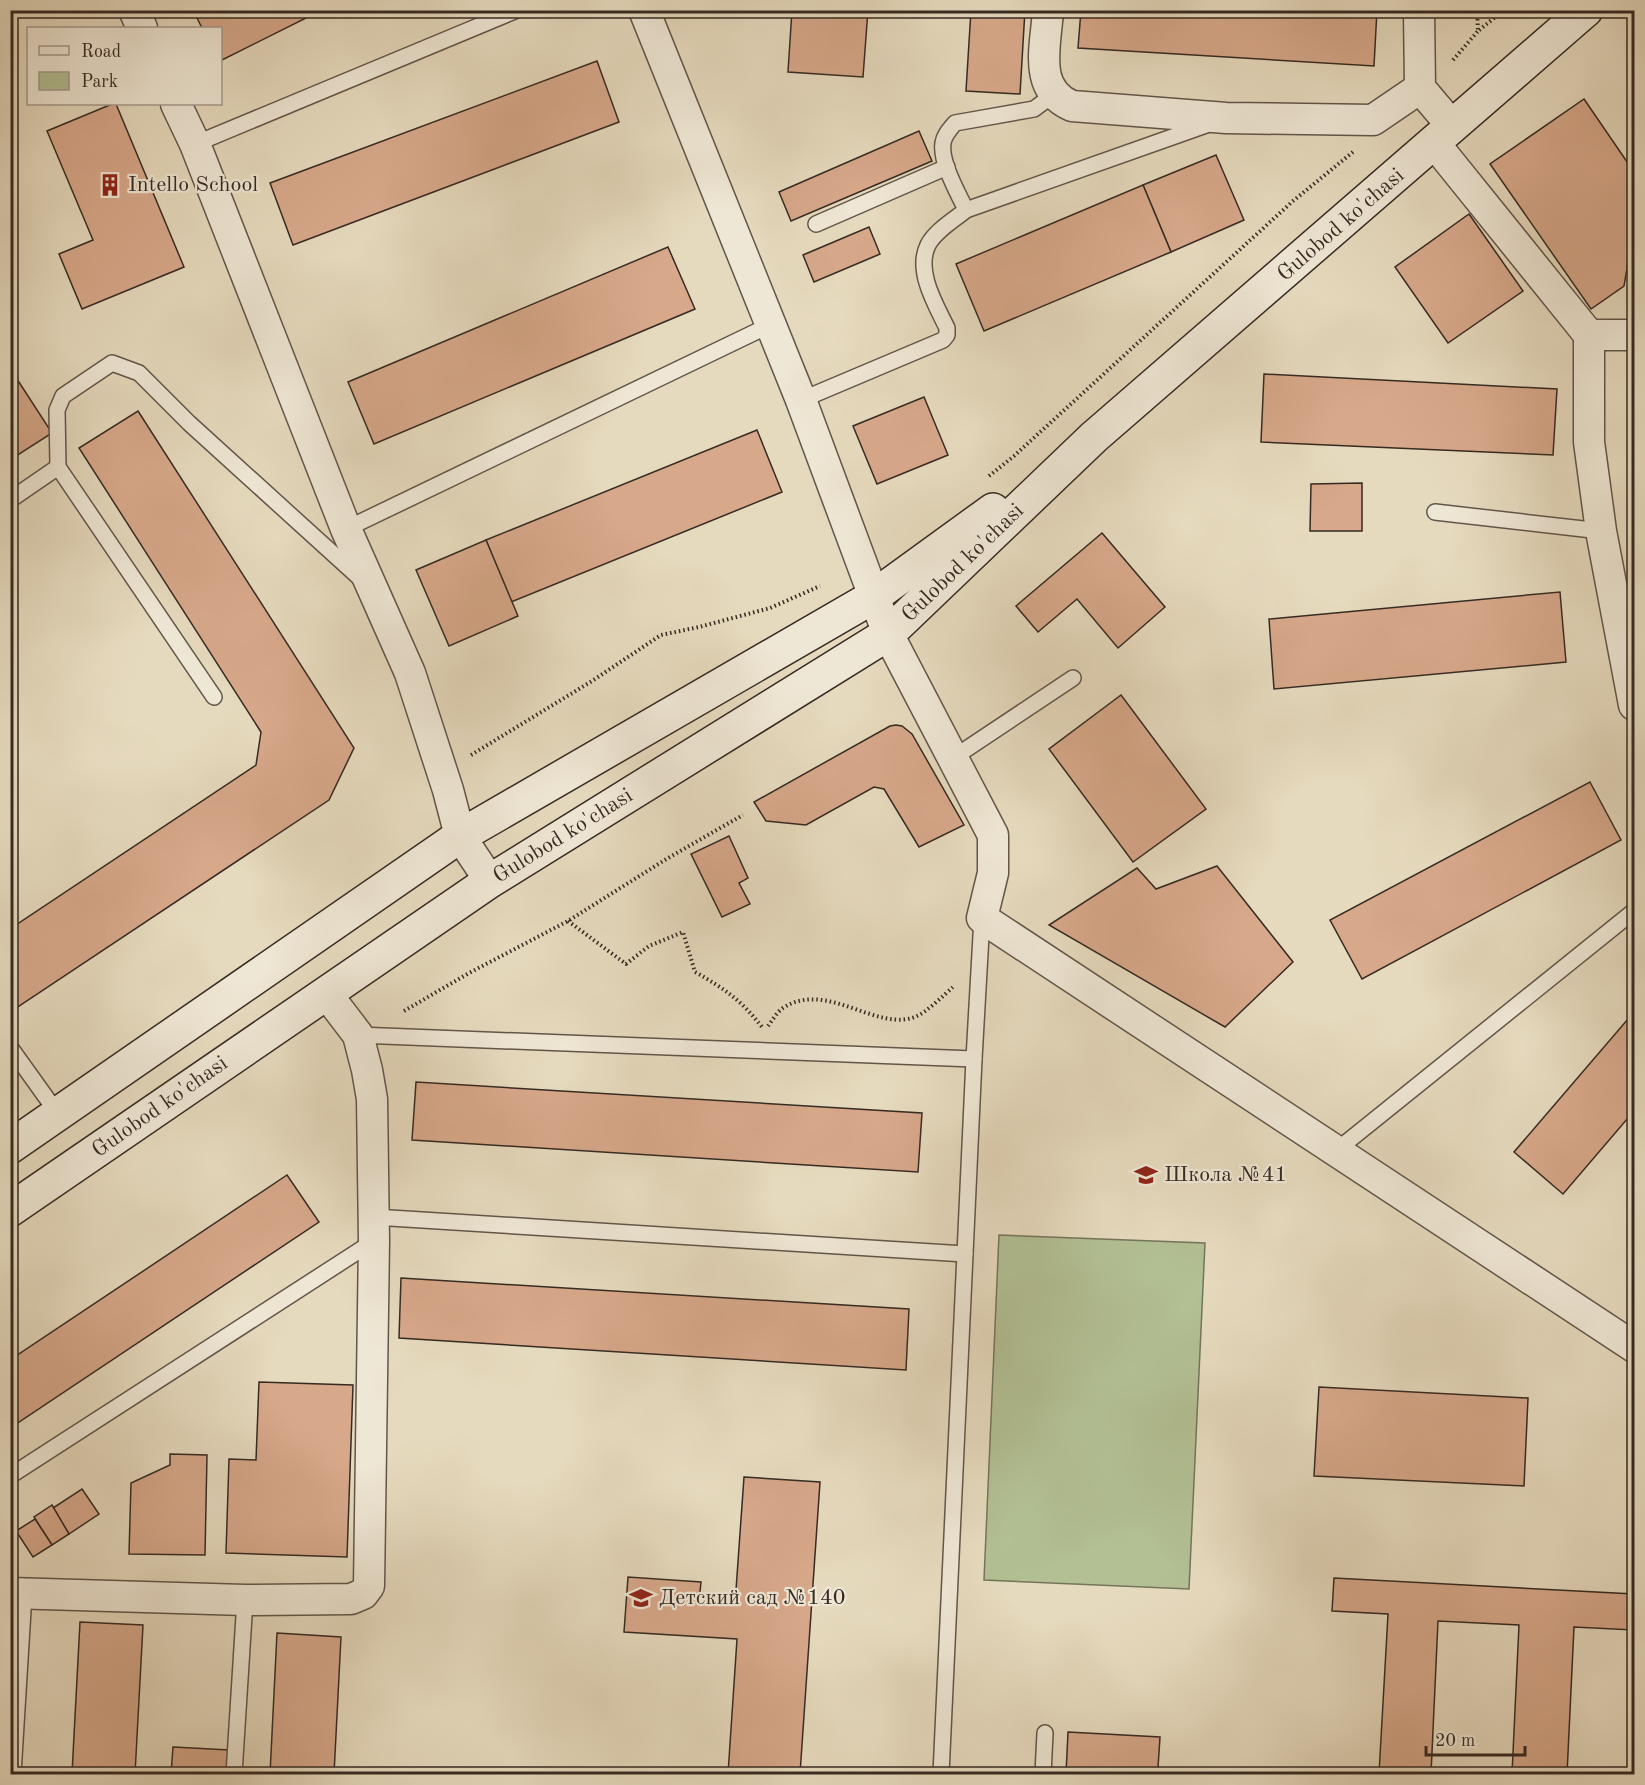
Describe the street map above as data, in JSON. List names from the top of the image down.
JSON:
{
  "streets": {
    "street": ["Gulobod ko'chasi"]
  },
  "places": {
    "building": ["Intello School"],
    "school or university": ["Школа №41", "Детский сад №140"]
  },
  "legend": ["Road", "Park"],
  "scale_bar": "20 m"
}
